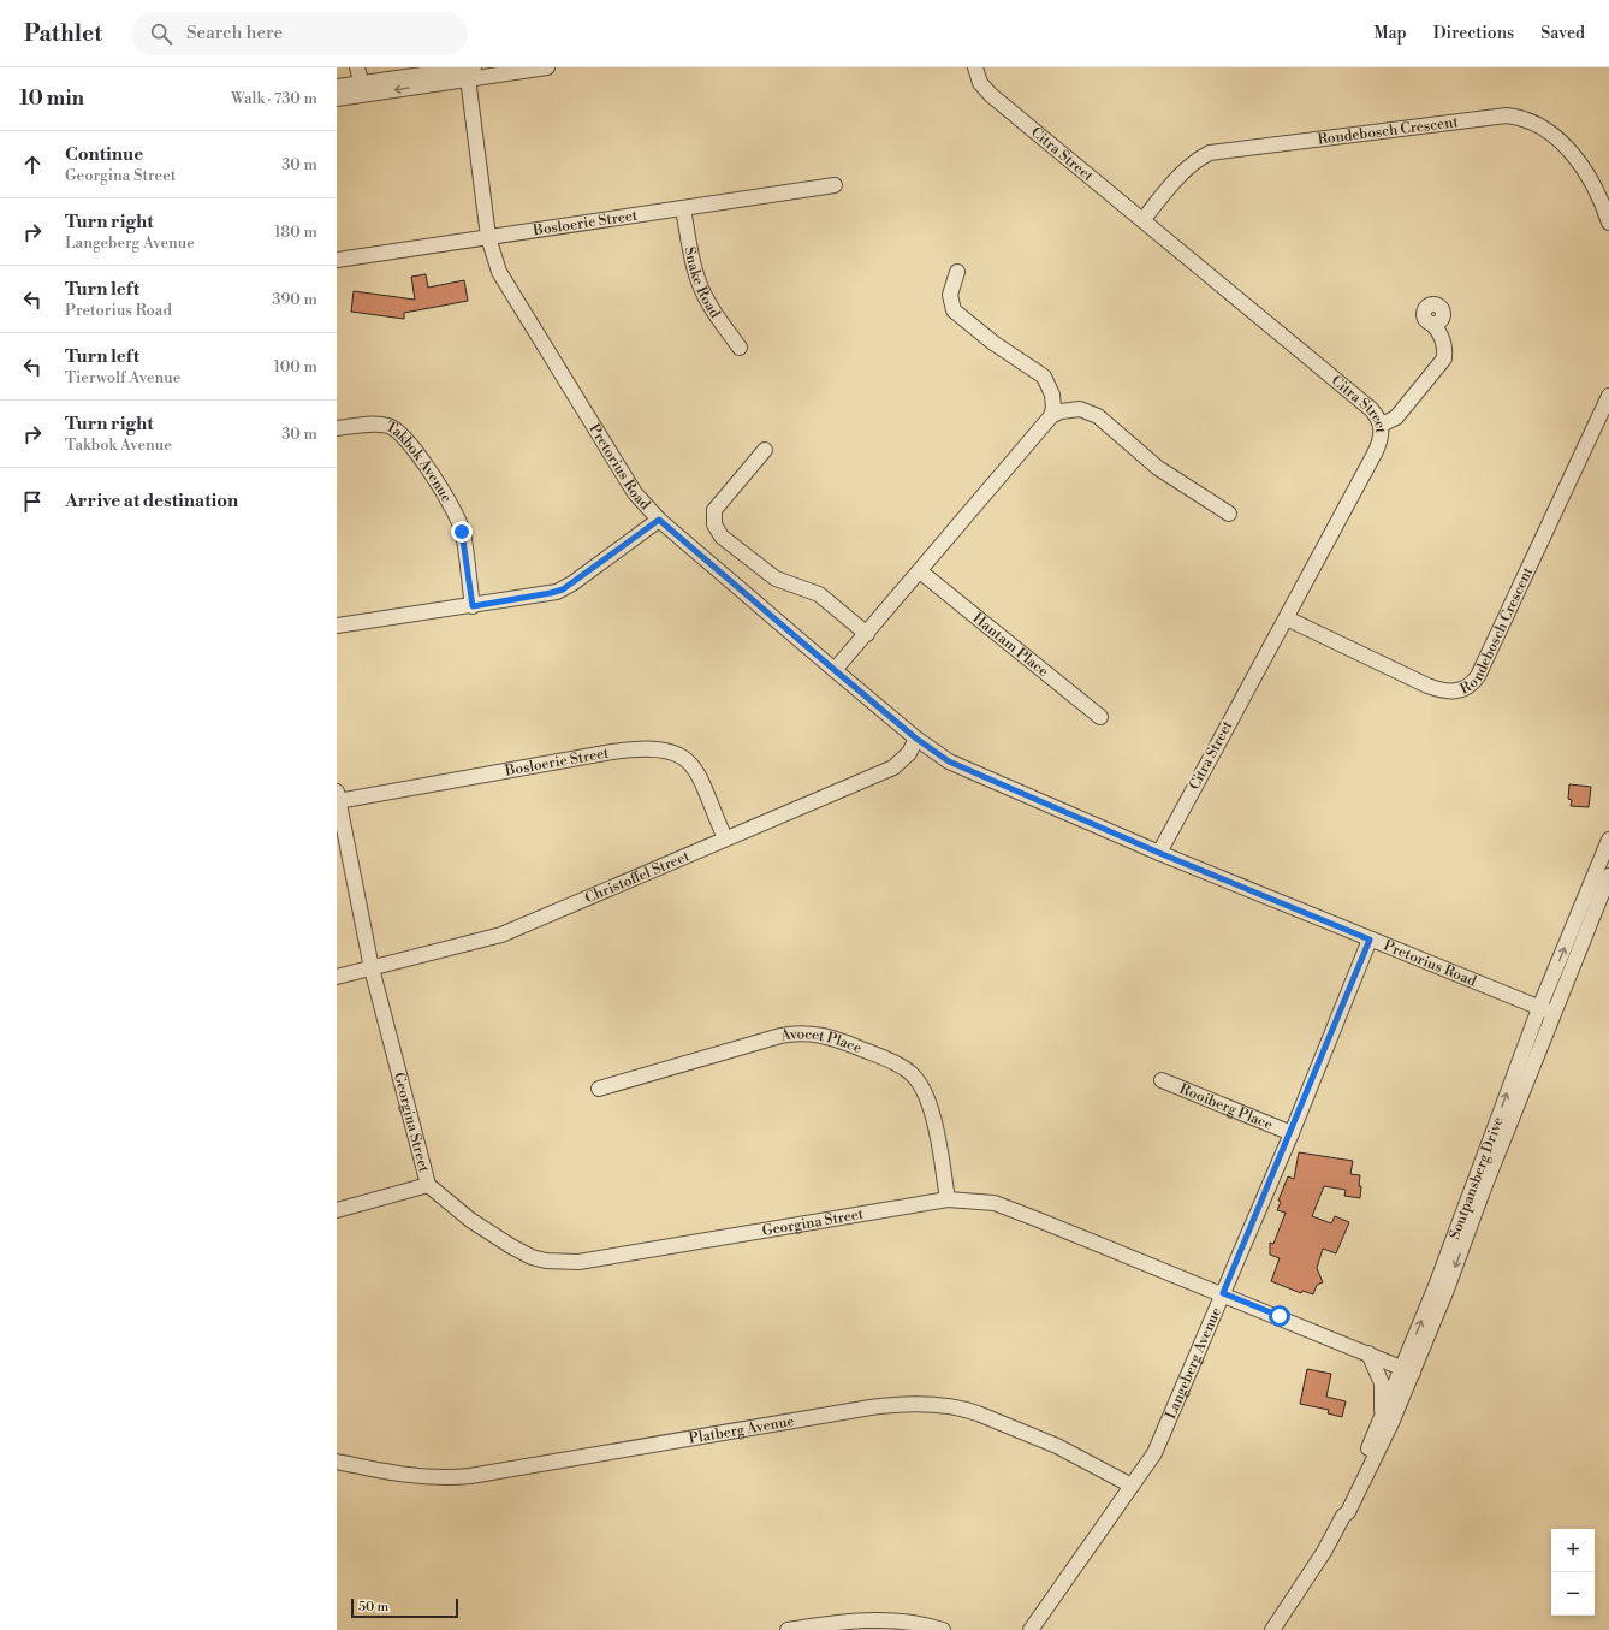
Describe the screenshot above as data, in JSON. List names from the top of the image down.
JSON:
{
  "streets": {
    "street": [
      "Rondebosch Crescent",
      "Citra Street",
      "Bosloerie Street",
      "Snake Road",
      "Takbok Avenue",
      "Pretorius Road",
      "Hantam Place",
      "Christoffel Street",
      "Avocet Place",
      "Rooiberg Place",
      "Georgina Street",
      "Soutpansberg Drive",
      "Langeberg Avenue",
      "Platberg Avenue"
    ]
  },
  "crossings": [
    ["Rondebosch Crescent", "Citra Street"],
    ["Citra Street", "Pretorius Road"],
    ["Bosloerie Street", "Snake Road"],
    ["Bosloerie Street", "Pretorius Road"],
    ["Bosloerie Street", "Christoffel Street"],
    ["Bosloerie Street", "Georgina Street"],
    ["Pretorius Road", "Christoffel Street"],
    ["Pretorius Road", "Soutpansberg Drive"],
    ["Pretorius Road", "Langeberg Avenue"],
    ["Christoffel Street", "Georgina Street"],
    ["Avocet Place", "Georgina Street"],
    ["Rooiberg Place", "Langeberg Avenue"],
    ["Georgina Street", "Soutpansberg Drive"],
    ["Georgina Street", "Langeberg Avenue"],
    ["Langeberg Avenue", "Platberg Avenue"]
  ],
  "scale_bar": "50 m",
  "page": {
    "header": "Pathlet",
    "search": "Search here",
    "nav": ["Map", "Directions", "Saved"],
    "heading": ["10 min", "Walk · 730 m"],
    "list": [
      ["Continue", "Georgina Street", "30 m"],
      ["Turn right", "Langeberg Avenue", "180 m"],
      ["Turn left", "Pretorius Road", "390 m"],
      ["Turn left", "Tierwolf Avenue", "100 m"],
      ["Turn right", "Takbok Avenue", "30 m"],
      "Arrive at destination"
    ],
    "map_buttons": ["+", "−"],
    "scale": "50 m"
  }
}
